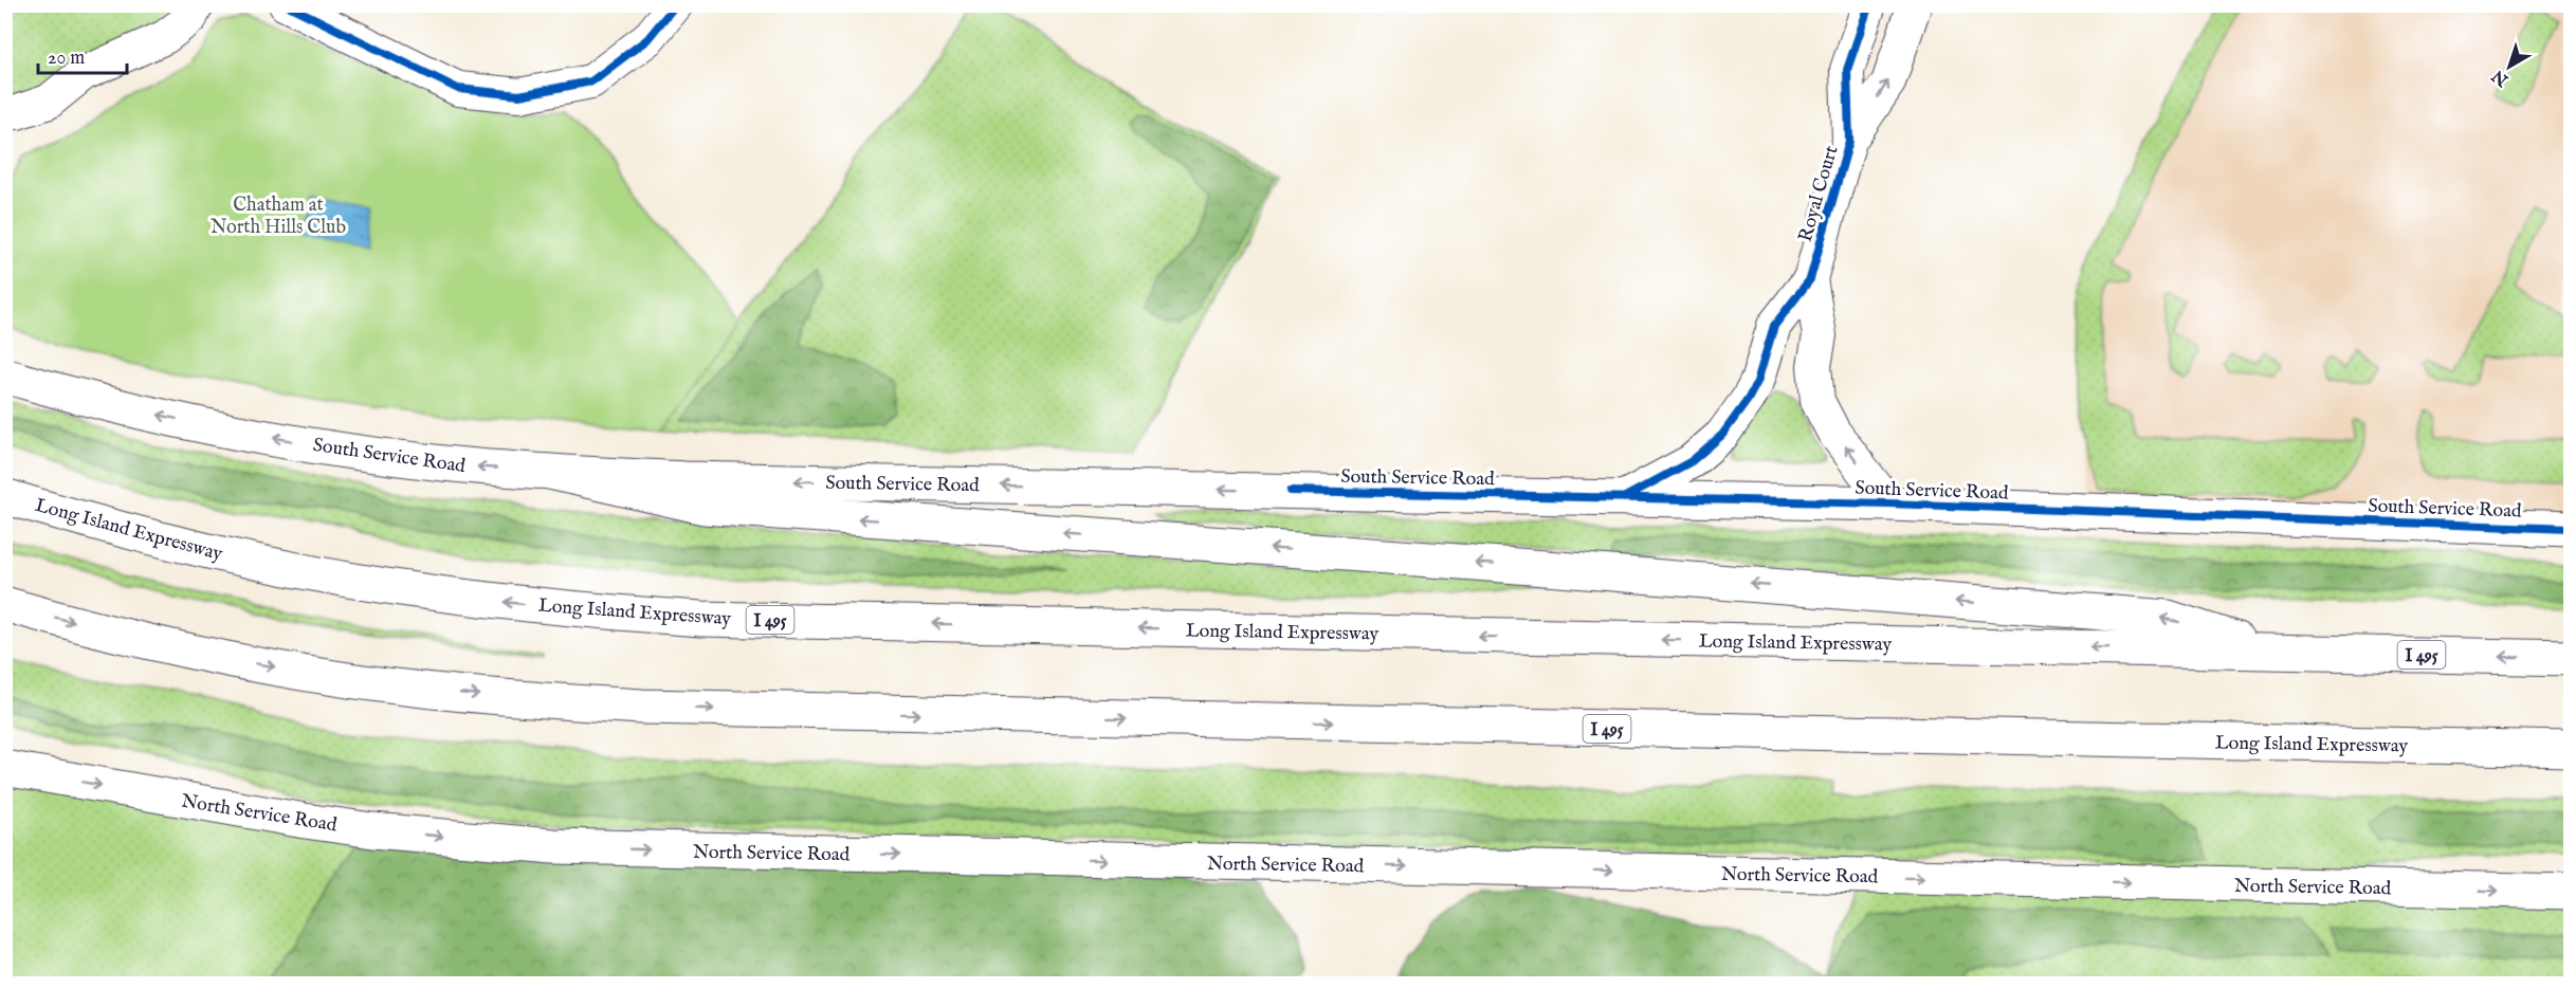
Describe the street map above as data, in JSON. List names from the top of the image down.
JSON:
{
  "streets": {
    "main road": [
      "South Service Road",
      "Long Island Expressway",
      "I 495",
      "North Service Road"
    ],
    "street": ["Royal Court"]
  },
  "parks": ["Chatham at North Hills Club"],
  "scale_bar": "20 m",
  "north": "bottom left"
}
